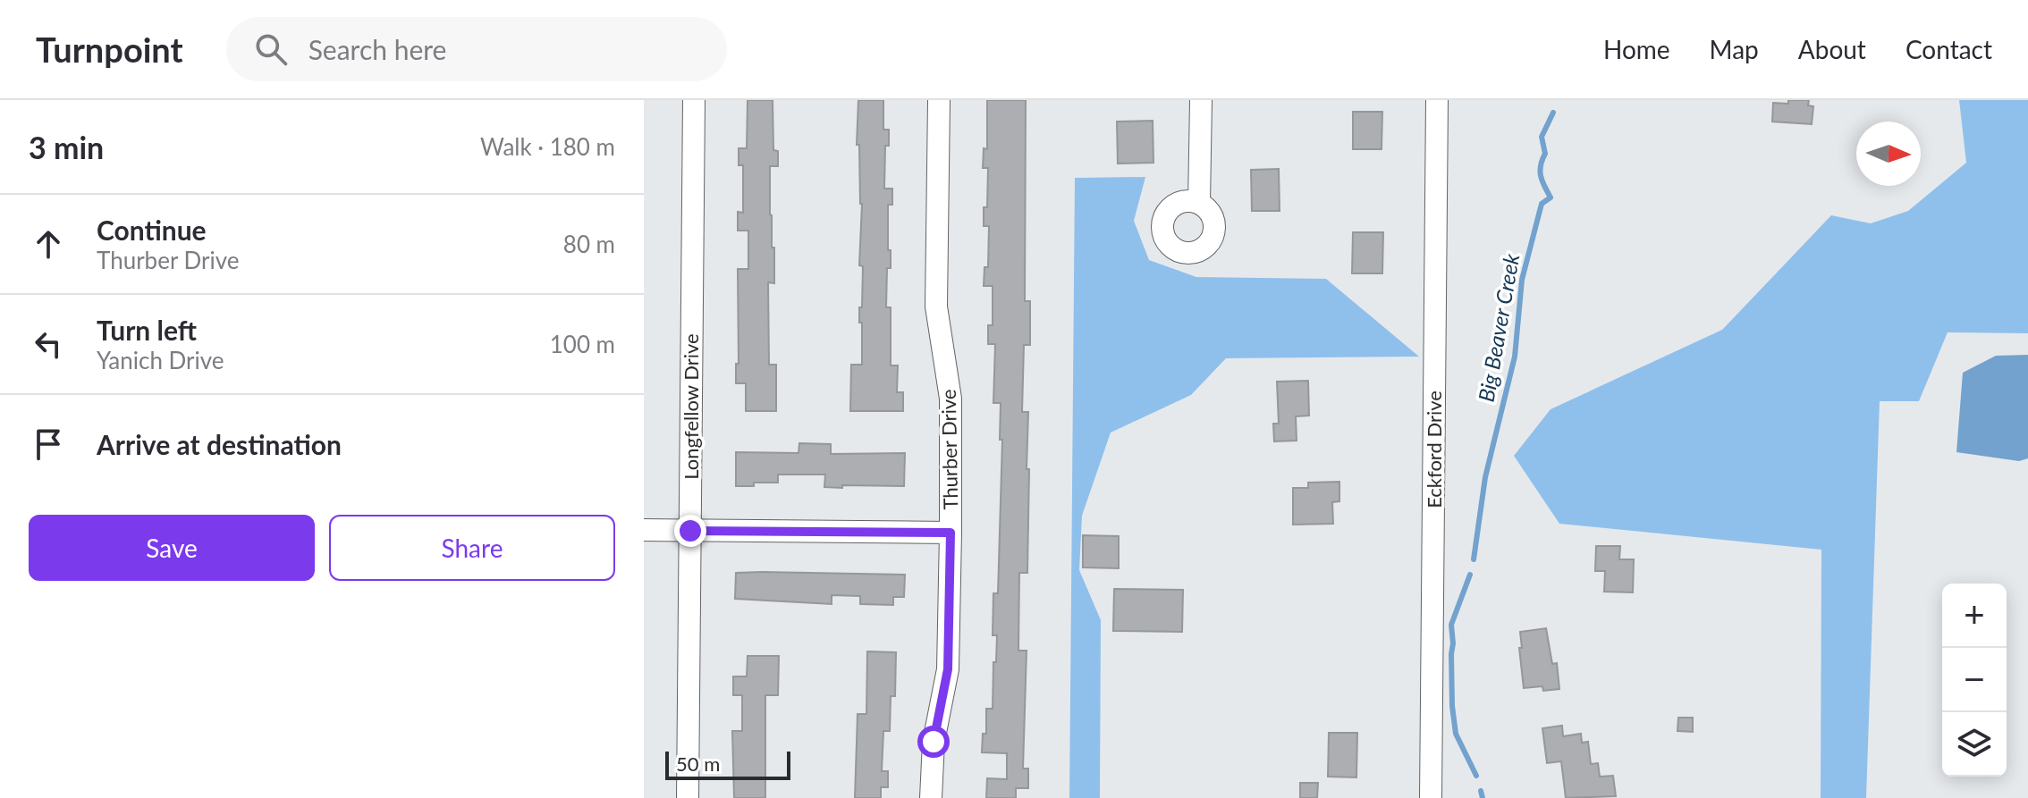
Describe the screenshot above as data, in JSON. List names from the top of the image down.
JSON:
{
  "streets": {
    "street": ["Longfellow Drive", "Thurber Drive", "Eckford Drive"]
  },
  "water": ["Big Beaver Creek"],
  "scale_bar": "50 m",
  "north": "right",
  "page": {
    "header": "Turnpoint",
    "search": "Search here",
    "nav": [
      "Home",
      "Map",
      "About",
      "Contact"
    ],
    "heading": ["3 min", "Walk · 180 m"],
    "list": [
      ["Continue", "Thurber Drive", "80 m"],
      ["Turn left", "Yanich Drive", "100 m"],
      "Arrive at destination"
    ],
    "buttons": ["Save", "Share"],
    "map_buttons": ["+", "−"],
    "scale": "50 m"
  }
}
